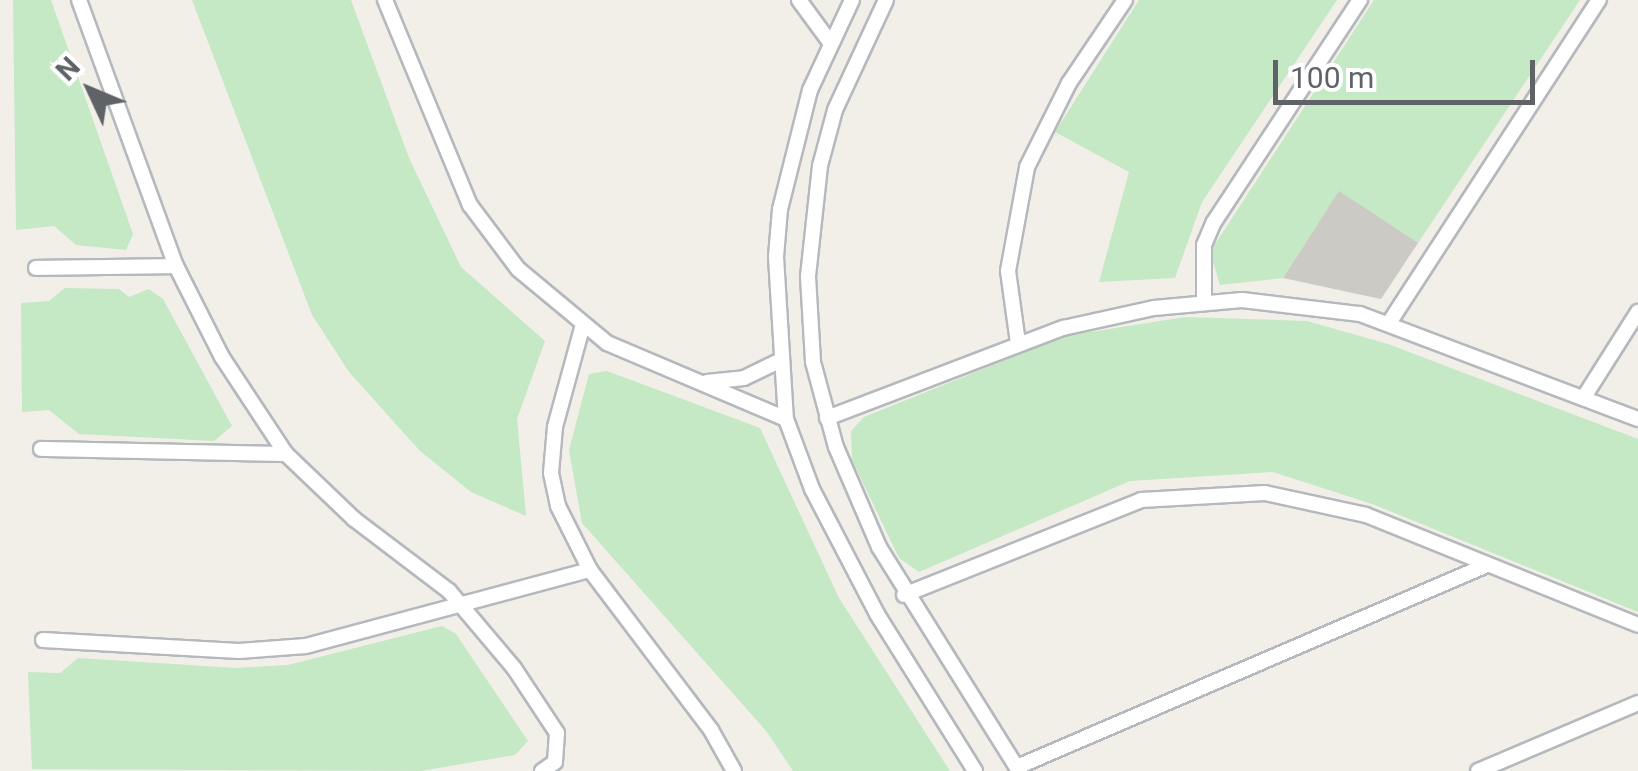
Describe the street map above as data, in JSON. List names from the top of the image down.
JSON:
{
  "scale_bar": "100 m",
  "north": "top left"
}
